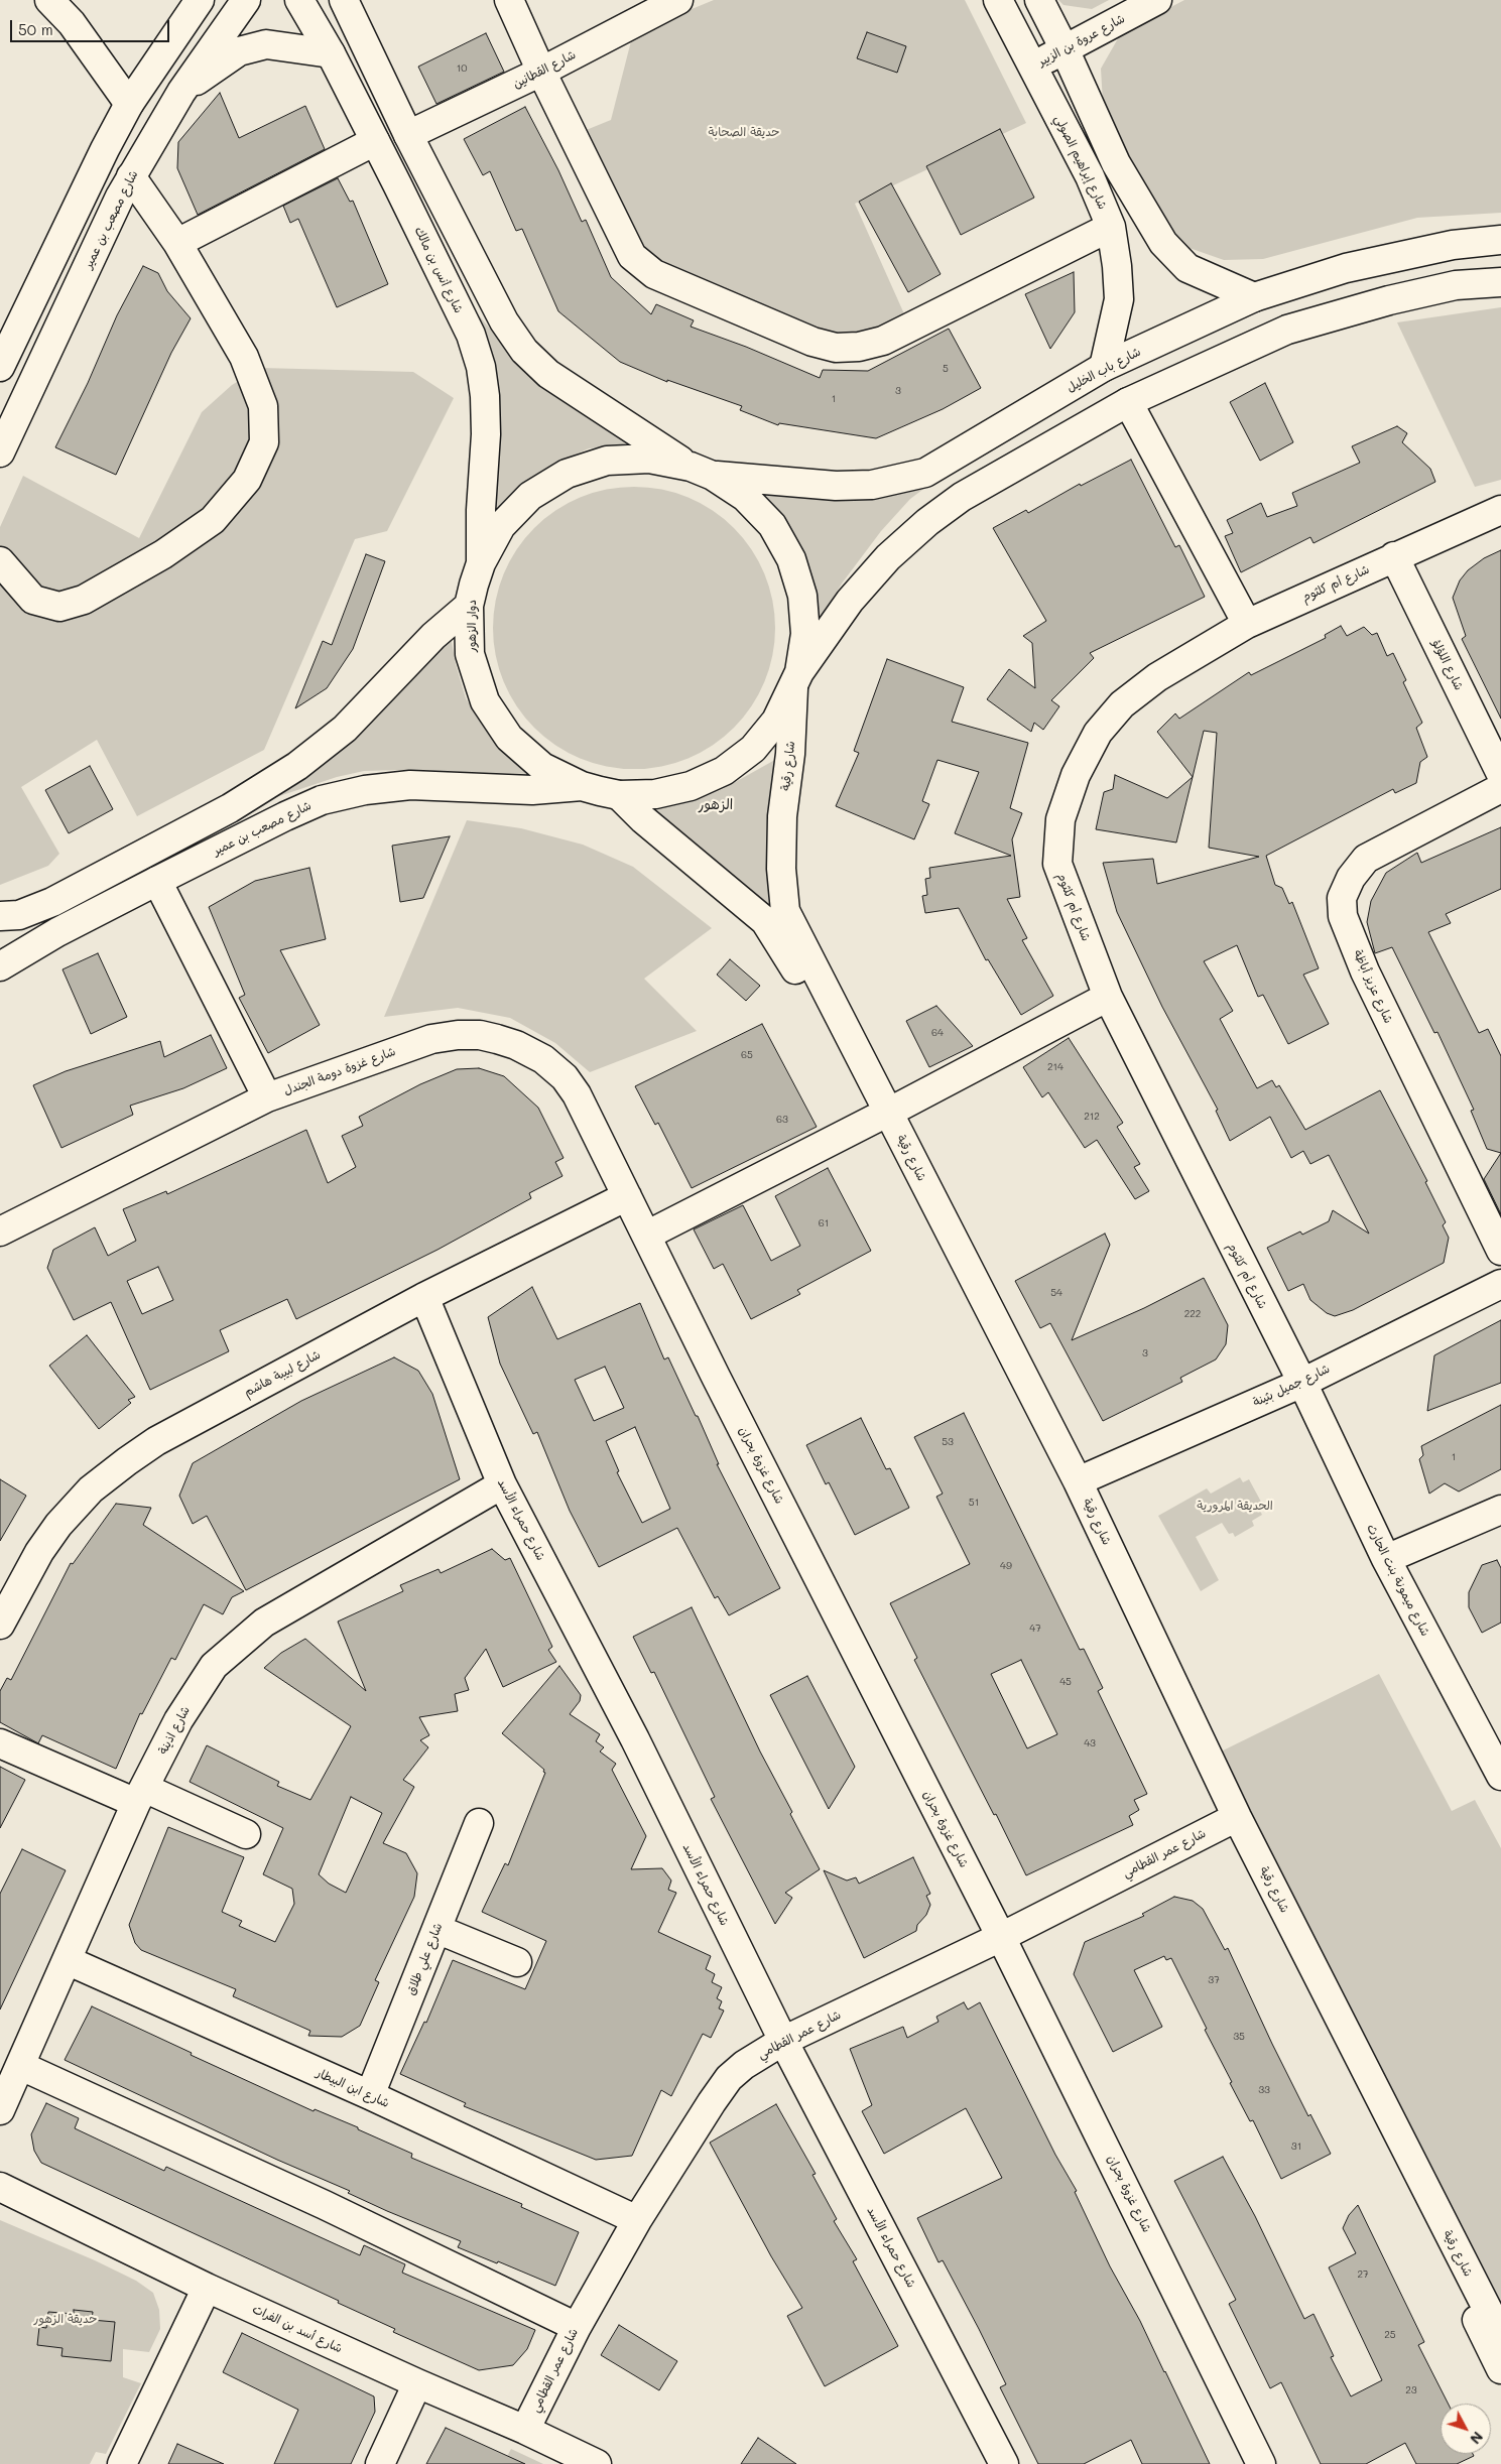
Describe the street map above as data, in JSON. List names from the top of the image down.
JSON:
{
  "streets": {
    "main road": [
      "شارع عروة بن الزبير",
      "شارع القطانين",
      "شارع إبراهيم الصولي",
      "شارع مصعب بن عمير",
      "شارع أنس بن مالك",
      "شارع باب الخليل",
      "شارع أم كلثوم",
      "دوار الزهور",
      "شارع اللؤلؤ",
      "شارع رقية",
      "شارع عزيز أباظة",
      "شارع غزوة دومة الجندل",
      "شارع لبيبة هاشم",
      "شارع جميل بثينة",
      "شارع غزوة بحران",
      "شارع حمراء الأسد",
      "شارع ميمونة بنت الحارث",
      "شارع اذينة",
      "شارع عمر القطامي",
      "شارع علي طلاق",
      "شارع ابن البيطار",
      "شارع أسد بن الفرات"
    ]
  },
  "crossings": [
    ["شارع عروة بن الزبير", "شارع إبراهيم الصولي"],
    ["شارع إبراهيم الصولي", "شارع باب الخليل"],
    ["شارع مصعب بن عمير", "دوار الزهور"],
    ["شارع أنس بن مالك", "دوار الزهور"],
    ["شارع باب الخليل", "دوار الزهور"],
    ["شارع أم كلثوم", "شارع اللؤلؤ"],
    ["شارع أم كلثوم", "شارع جميل بثينة"],
    ["شارع أم كلثوم", "شارع ميمونة بنت الحارث"],
    ["دوار الزهور", "شارع رقية"],
    ["شارع رقية", "شارع جميل بثينة"],
    ["شارع رقية", "شارع عمر القطامي"],
    ["شارع غزوة دومة الجندل", "شارع لبيبة هاشم"],
    ["شارع غزوة دومة الجندل", "شارع غزوة بحران"],
    ["شارع لبيبة هاشم", "شارع غزوة بحران"],
    ["شارع لبيبة هاشم", "شارع حمراء الأسد"],
    ["شارع جميل بثينة", "شارع ميمونة بنت الحارث"],
    ["شارع غزوة بحران", "شارع عمر القطامي"],
    ["شارع حمراء الأسد", "شارع اذينة"],
    ["شارع حمراء الأسد", "شارع عمر القطامي"],
    ["شارع اذينة", "شارع ابن البيطار"],
    ["شارع عمر القطامي", "شارع ابن البيطار"],
    ["شارع عمر القطامي", "شارع أسد بن الفرات"],
    ["شارع علي طلاق", "شارع ابن البيطار"]
  ],
  "districts": ["الزهور"],
  "parks": ["حديقة الصحابة", "الحديقة المرورية", "حديقة الزهور"],
  "house_numbers": [
    "10",
    "5",
    "3",
    "1",
    "64",
    "65",
    "214",
    "212",
    "63",
    "61",
    "54",
    "222",
    "3",
    "53",
    "1",
    "51",
    "49",
    "47",
    "45",
    "43",
    "37",
    "35",
    "33",
    "31",
    "27",
    "25",
    "23"
  ],
  "scale_bar": "50 m",
  "north": "bottom right"
}
